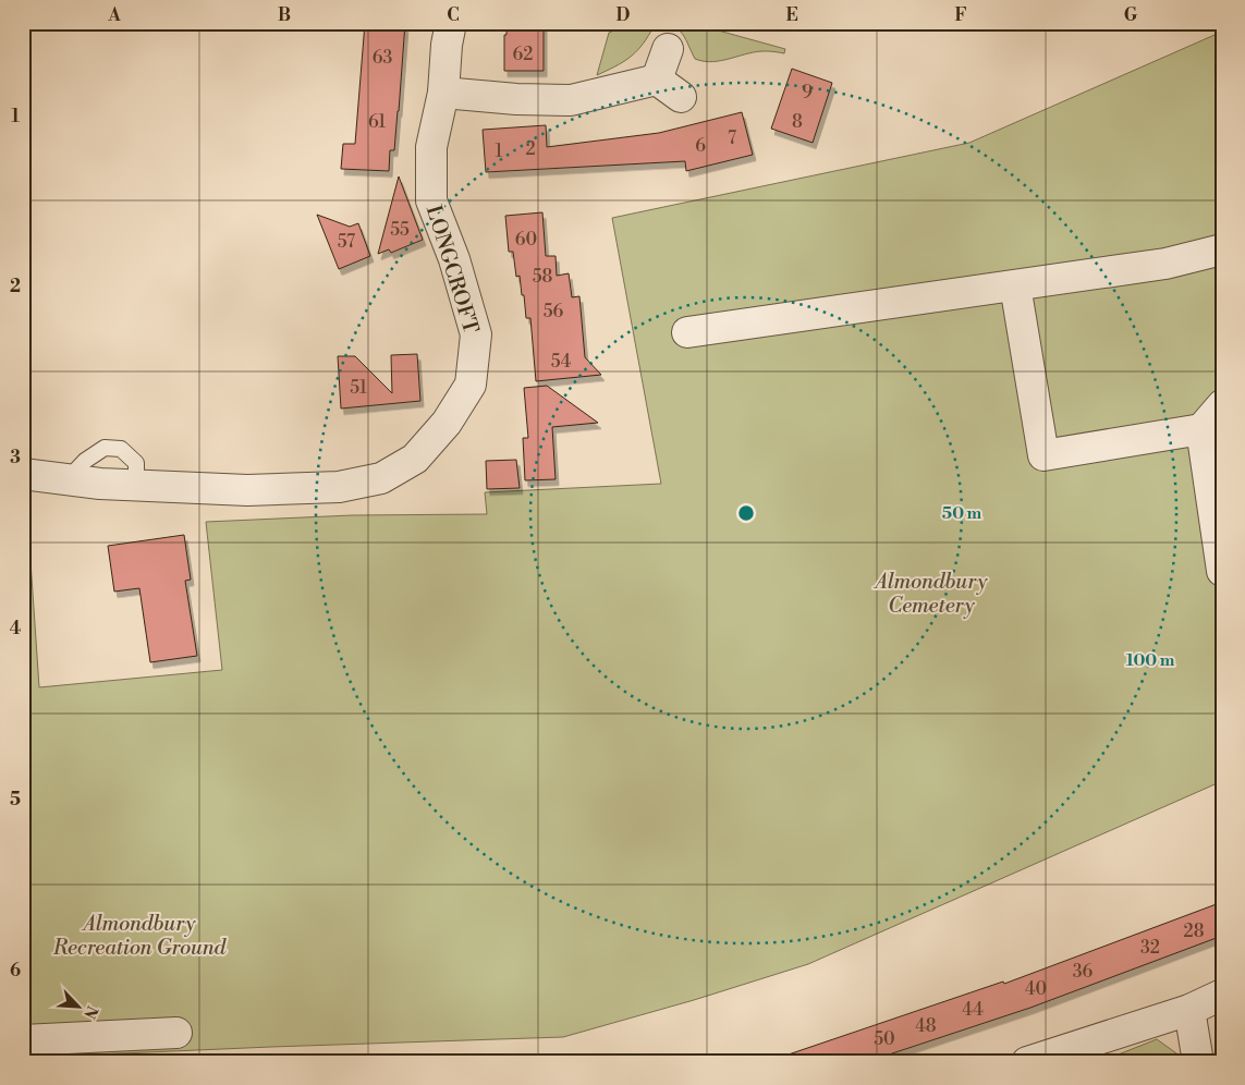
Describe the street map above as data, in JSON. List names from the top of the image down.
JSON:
{
  "streets": {
    "street": ["LONGCROFT"]
  },
  "parks": ["Almondbury Cemetery", "Almondbury Recreation Ground"],
  "house_numbers": [
    "62",
    "63",
    "9",
    "61",
    "8",
    "7",
    "6",
    "2",
    "1",
    "55",
    "60",
    "57",
    "58",
    "56",
    "54",
    "51",
    "28",
    "32",
    "36",
    "40",
    "44",
    "48",
    "50"
  ],
  "north": "bottom right",
  "grid": {
    "columns": [
      "A",
      "B",
      "C",
      "D",
      "E",
      "F",
      "G"
    ],
    "rows": [
      "1",
      "2",
      "3",
      "4",
      "5",
      "6"
    ]
  },
  "rings": ["50 m", "100 m"]
}
